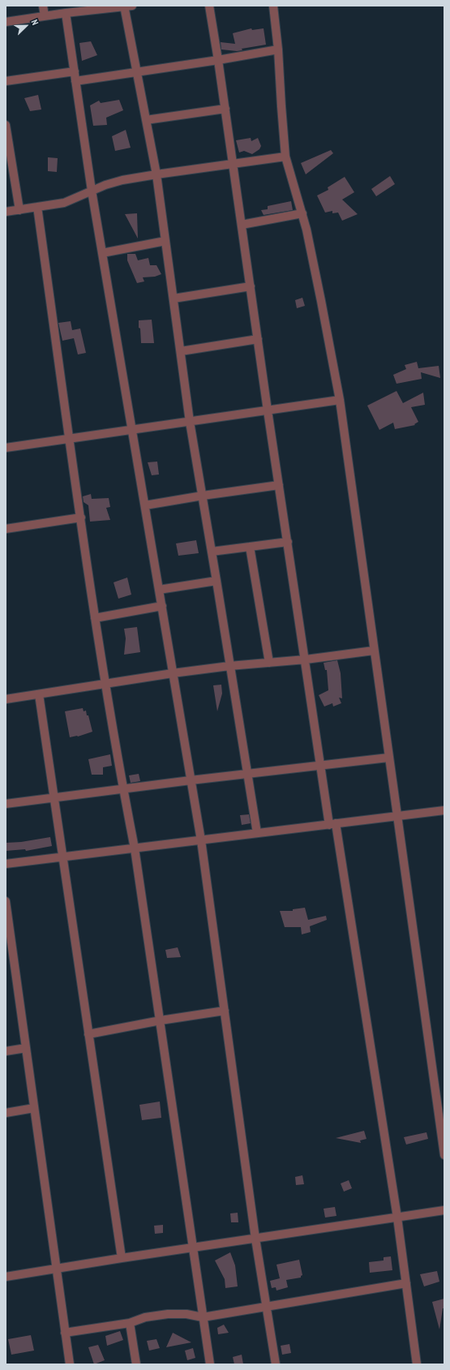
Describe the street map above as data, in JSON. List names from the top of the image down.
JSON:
{
  "north": "top right"
}
